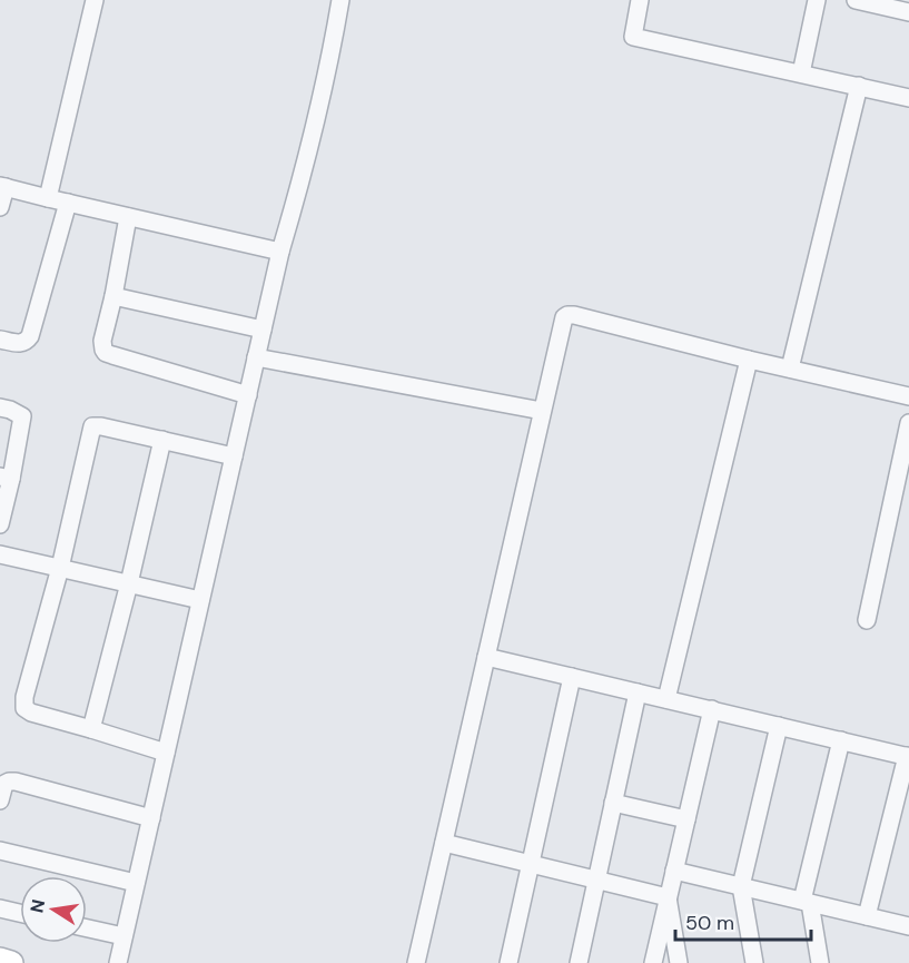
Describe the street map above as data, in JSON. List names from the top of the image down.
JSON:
{
  "scale_bar": "50 m",
  "north": "left"
}
